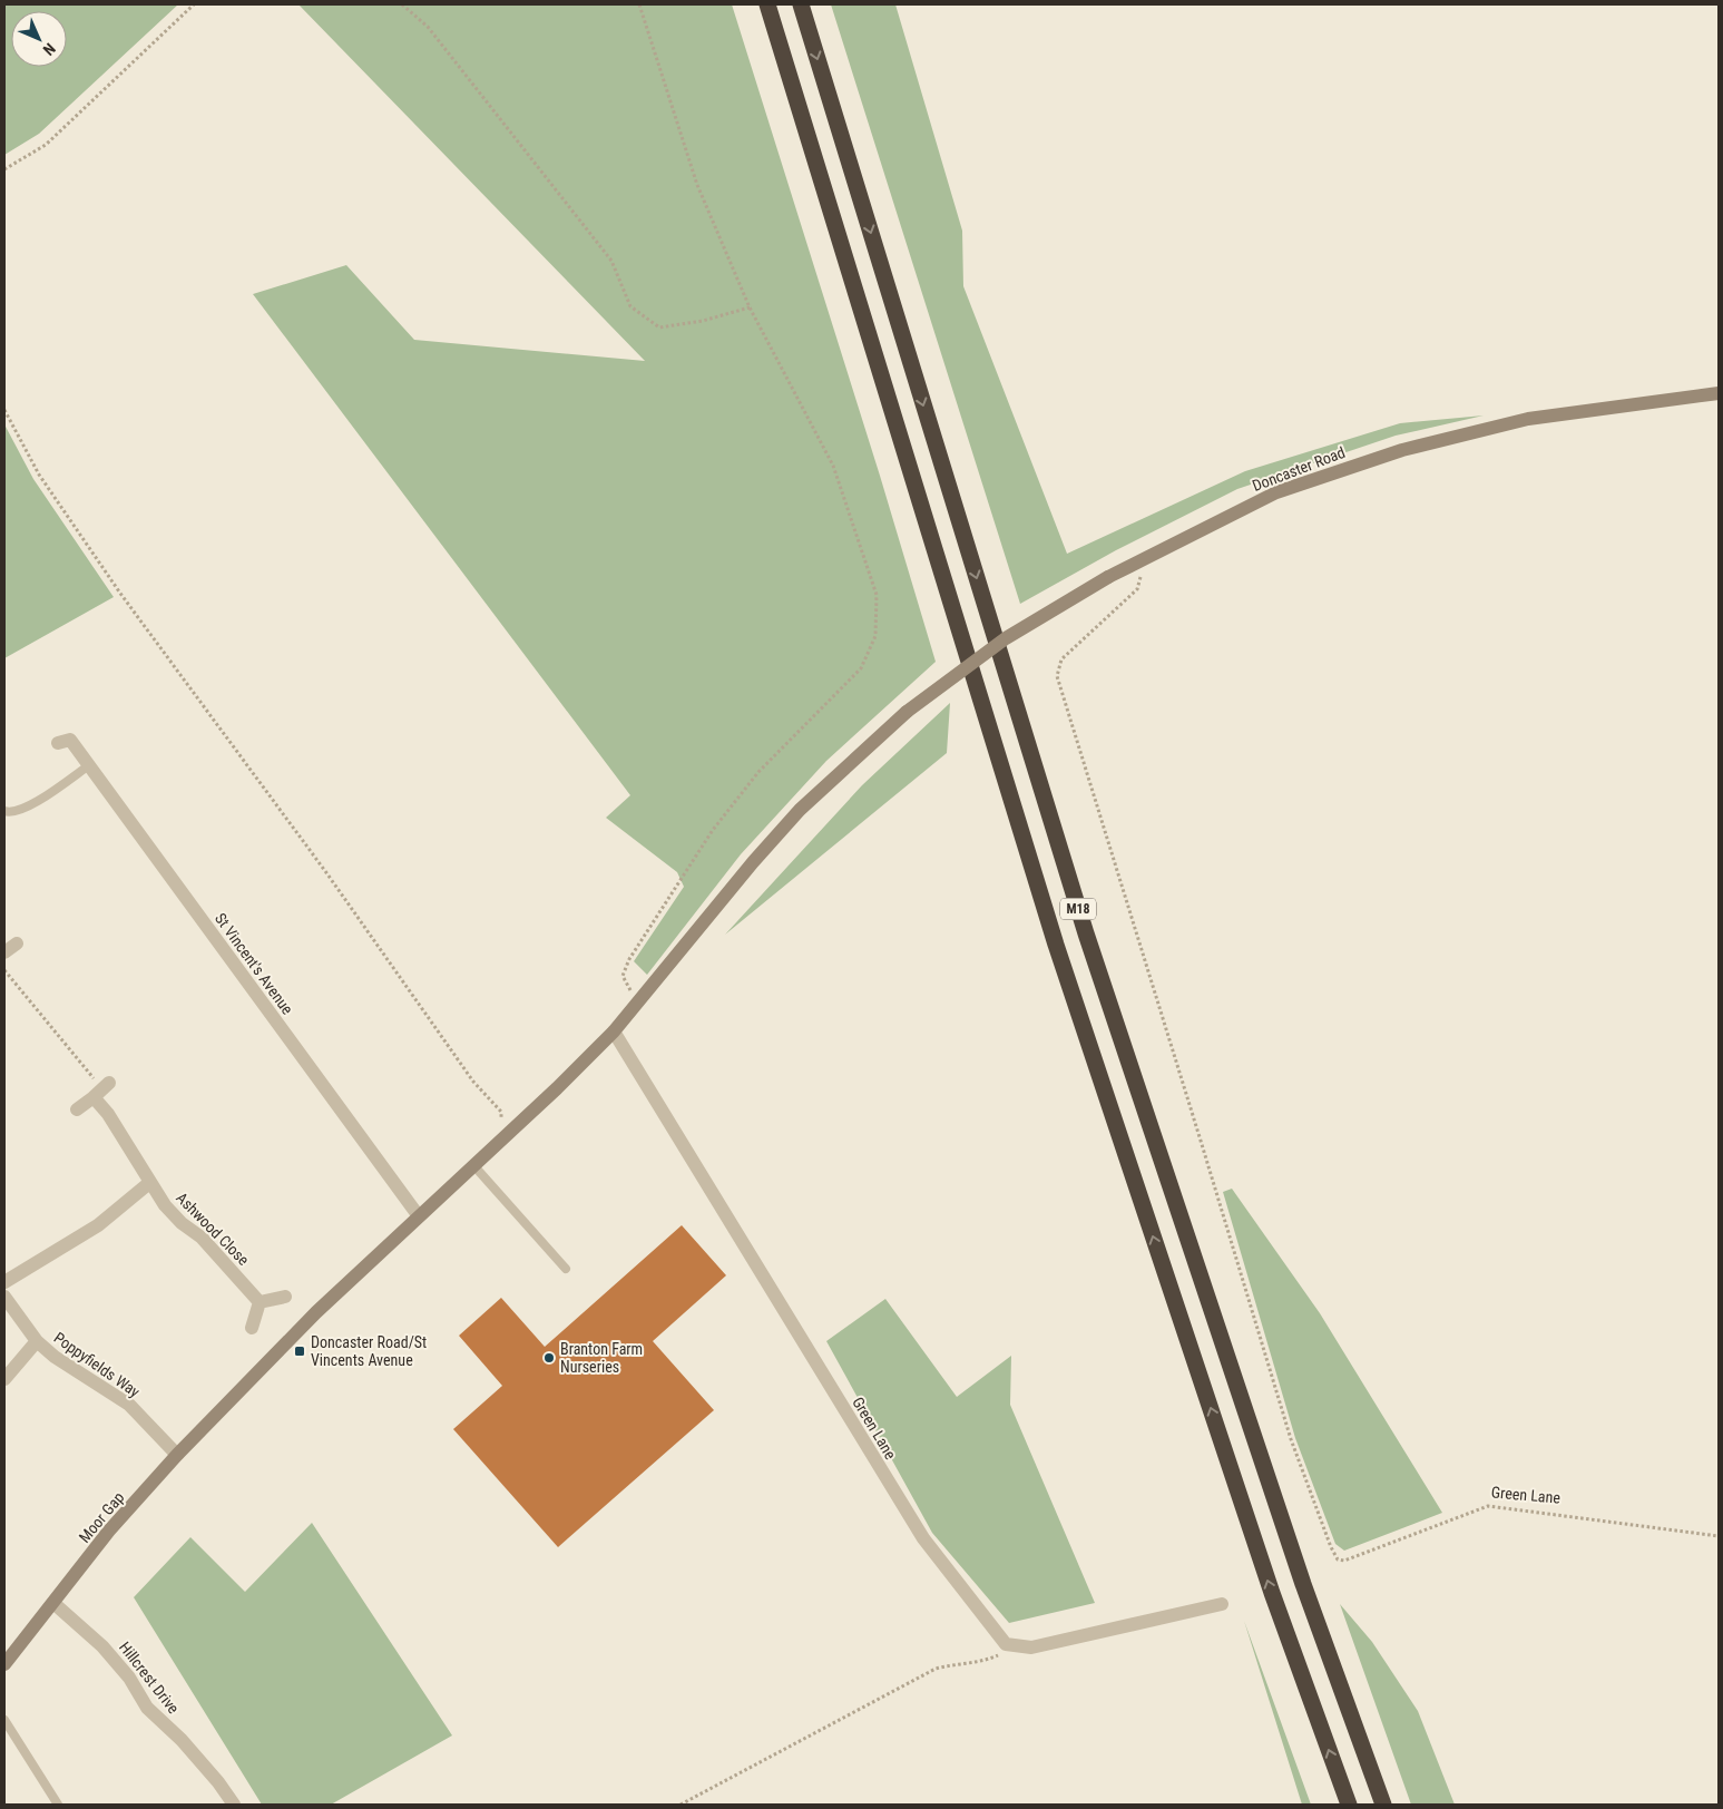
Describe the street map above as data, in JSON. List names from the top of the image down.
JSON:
{
  "streets": {
    "highway": ["M18"],
    "main road": ["Doncaster Road", "Moor Gap"],
    "street": [
      "St Vincent's Avenue",
      "Ashwood Close",
      "Poppyfields Way",
      "Green Lane",
      "Hillcrest Drive"
    ]
  },
  "crossings": [
    ["Doncaster Road", "Green Lane"],
    ["Doncaster Road", "Moor Gap"],
    ["St Vincent's Avenue", "Moor Gap"],
    ["Poppyfields Way", "Moor Gap"],
    ["Green Lane", "Moor Gap"],
    ["Moor Gap", "Hillcrest Drive"]
  ],
  "places": {
    "transit": ["Doncaster Road/St Vincents Avenue"],
    "other": ["Branton Farm Nurseries"]
  },
  "north": "bottom right"
}
